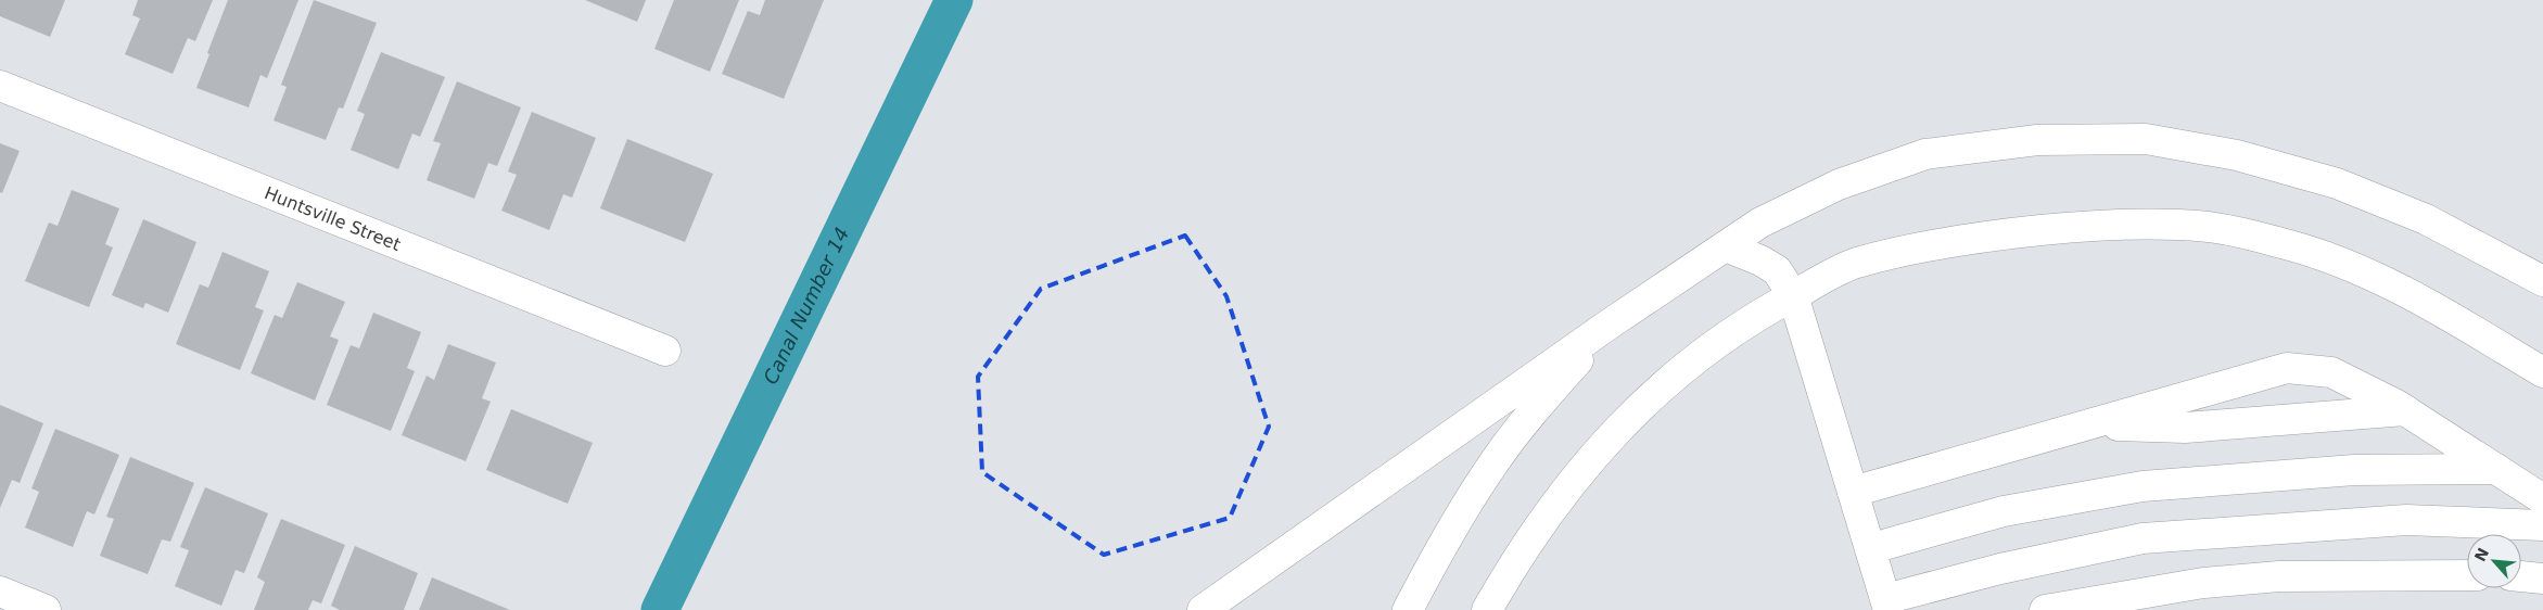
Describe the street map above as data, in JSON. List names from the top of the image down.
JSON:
{
  "streets": {
    "main road": ["Huntsville Street"]
  },
  "water": ["Canal Number 14"],
  "north": "top left"
}
